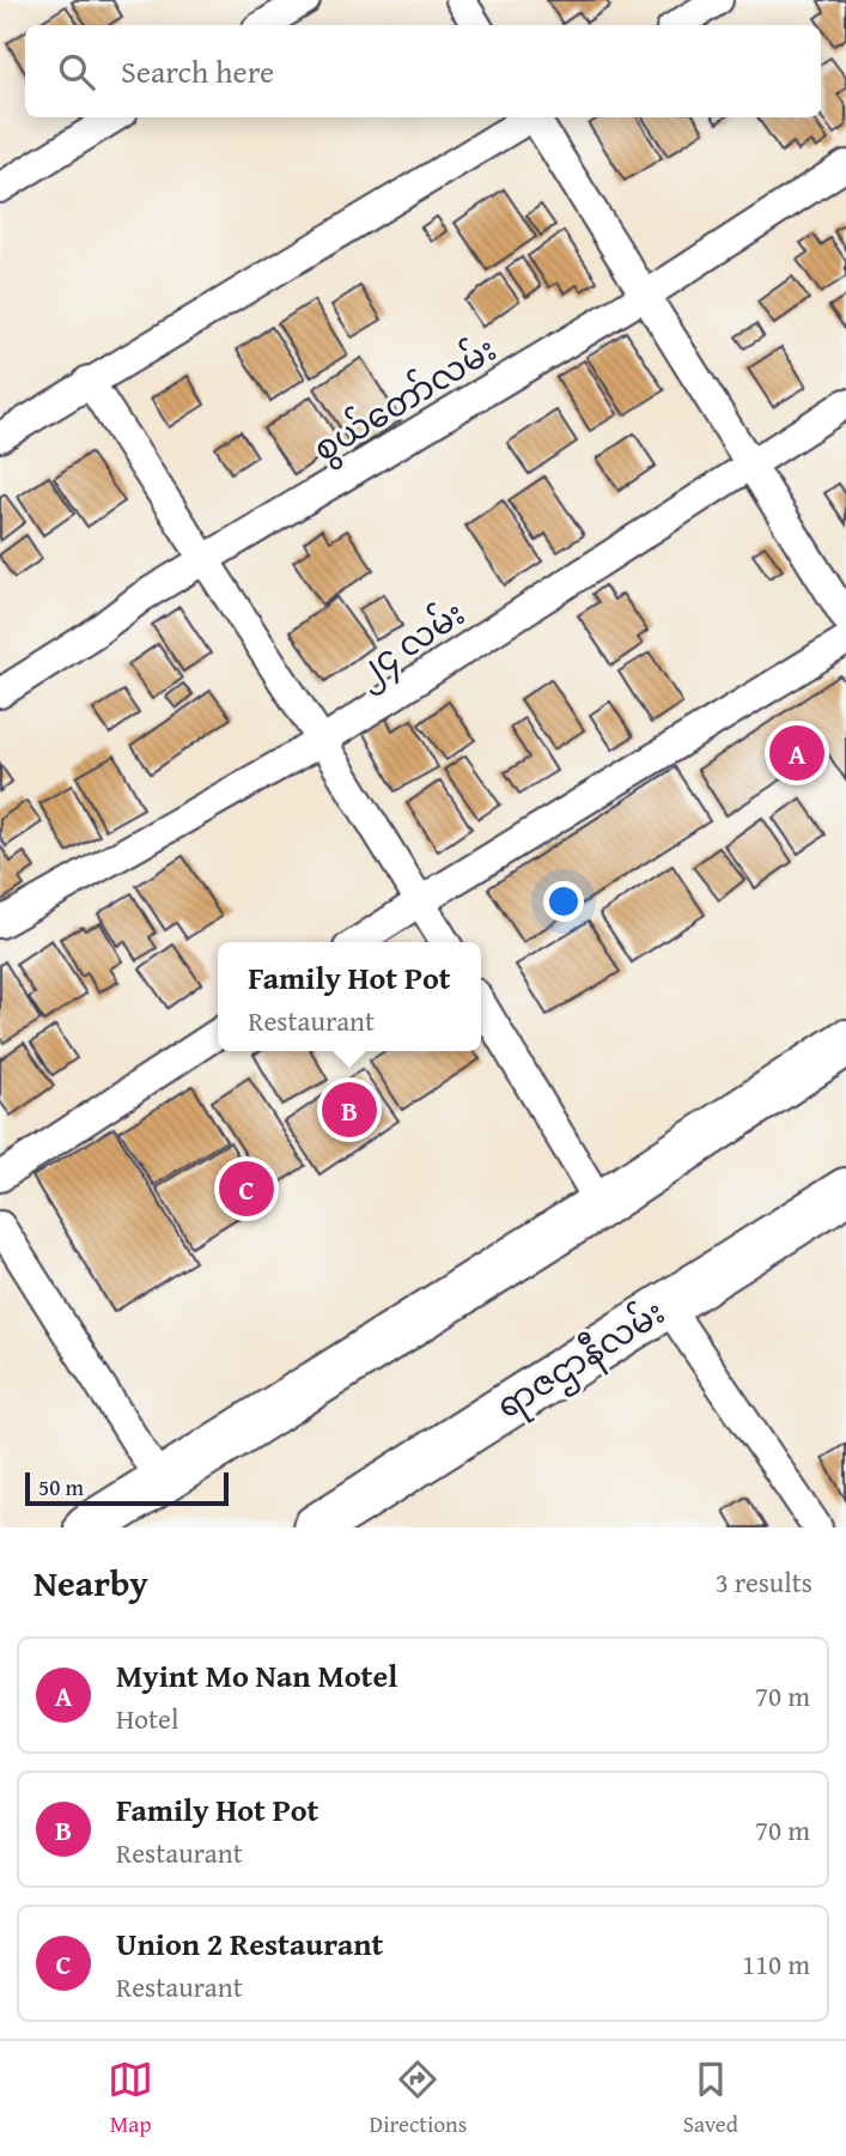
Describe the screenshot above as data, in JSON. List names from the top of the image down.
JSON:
{
  "streets": {
    "main road": ["ရာဇဌာနီလမ်း"],
    "street": ["စွယ်တော်လမ်း", "၂၄ လမ်း"]
  },
  "scale_bar": "50 m",
  "page": {
    "search": "Search here",
    "pins": ["A", "B", "C"],
    "popup": ["Family Hot Pot", "Restaurant"],
    "scale": "50 m",
    "heading": ["Nearby", "3 results"],
    "list": [
      {
        "mark": "A",
        "name": "Myint Mo Nan Motel",
        "note": "Hotel",
        "value": "70 m"
      },
      {
        "mark": "B",
        "name": "Family Hot Pot",
        "note": "Restaurant",
        "value": "70 m"
      },
      {
        "mark": "C",
        "name": "Union 2 Restaurant",
        "note": "Restaurant",
        "value": "110 m"
      }
    ],
    "nav": ["Map", "Directions", "Saved"]
  }
}
